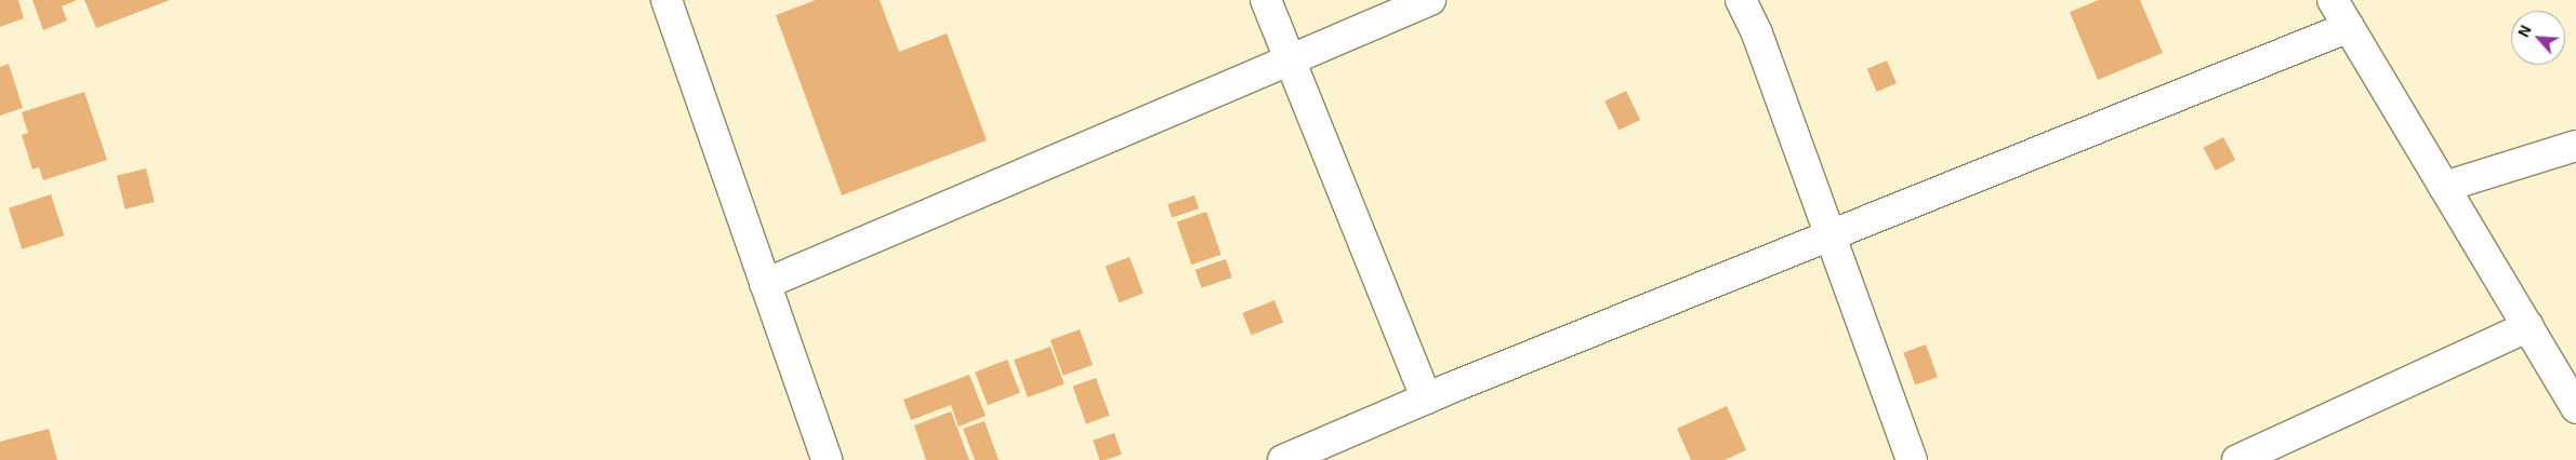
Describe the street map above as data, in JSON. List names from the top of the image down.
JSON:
{
  "north": "top left"
}
